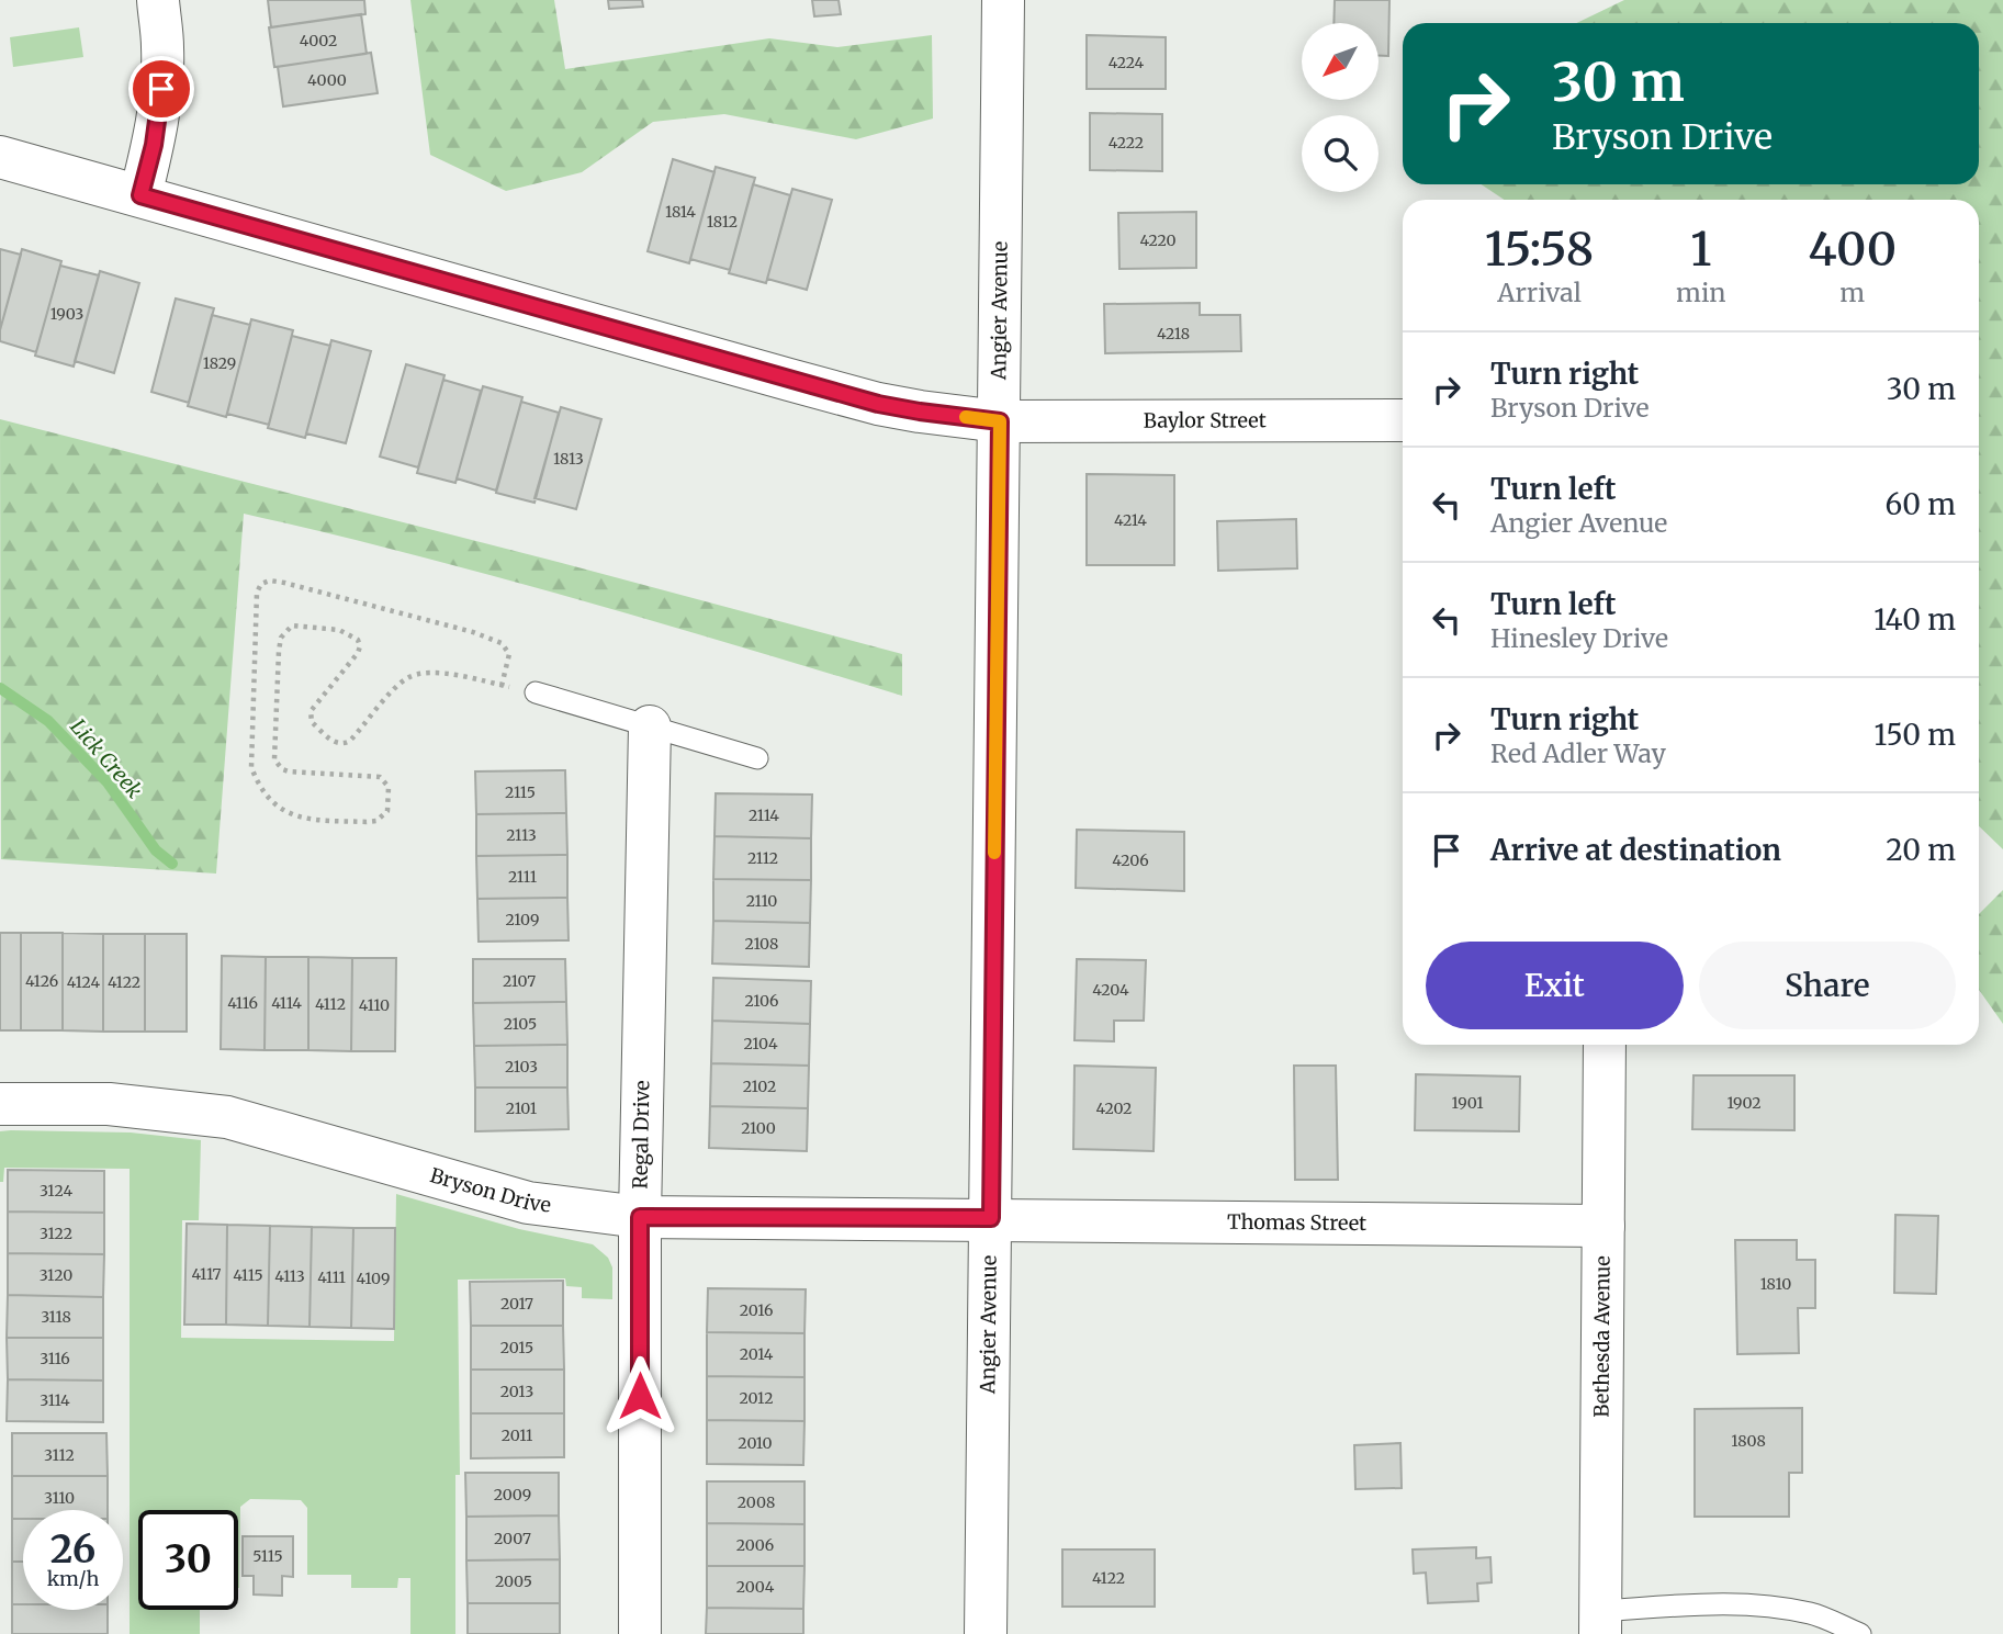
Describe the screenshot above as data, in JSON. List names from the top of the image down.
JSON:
{
  "streets": {
    "street": [
      "Angier Avenue",
      "Baylor Street",
      "Regal Drive",
      "Bryson Drive",
      "Thomas Street",
      "Bethesda Avenue"
    ]
  },
  "crossings": [
    ["Angier Avenue", "Baylor Street"],
    ["Angier Avenue", "Bryson Drive"],
    ["Angier Avenue", "Thomas Street"],
    ["Regal Drive", "Bryson Drive"],
    ["Bryson Drive", "Thomas Street"],
    ["Thomas Street", "Bethesda Avenue"]
  ],
  "water": ["Lick Creek"],
  "house_numbers": [
    "4002",
    "4224",
    "4000",
    "4222",
    "1814",
    "1812",
    "4220",
    "1903",
    "4218",
    "1829",
    "1813",
    "4214",
    "2115",
    "2114",
    "2113",
    "2112",
    "4206",
    "2111",
    "2110",
    "2109",
    "2108",
    "4126",
    "2107",
    "4124",
    "4122",
    "4204",
    "2106",
    "4116",
    "4114",
    "4112",
    "4110",
    "2105",
    "2104",
    "2103",
    "2102",
    "1901",
    "1902",
    "2101",
    "4202",
    "2100",
    "3124",
    "3122",
    "4117",
    "3120",
    "4115",
    "4113",
    "4111",
    "4109",
    "1810",
    "2017",
    "2016",
    "3118",
    "2015",
    "2014",
    "3116",
    "2013",
    "2012",
    "3114",
    "2011",
    "1808",
    "2010",
    "3112",
    "2009",
    "3110",
    "2008",
    "2007",
    "2006",
    "5115",
    "4122",
    "2005",
    "2004"
  ],
  "north": "bottom left",
  "page": {
    "turn": ["30 m", "Bryson Drive"],
    "eta": [
      "15:58",
      "Arrival",
      "1",
      "min",
      "400",
      "m"
    ],
    "list": [
      {
        "name": "Turn right",
        "note": "Bryson Drive",
        "value": "30 m"
      },
      {
        "name": "Turn left",
        "note": "Angier Avenue",
        "value": "60 m"
      },
      {
        "name": "Turn left",
        "note": "Hinesley Drive",
        "value": "140 m"
      },
      {
        "name": "Turn right",
        "note": "Red Adler Way",
        "value": "150 m"
      },
      {
        "name": "Arrive at destination",
        "value": "20 m"
      }
    ],
    "buttons": ["Exit", "Share"],
    "speed": "26 km/h",
    "limit": "30"
  }
}
